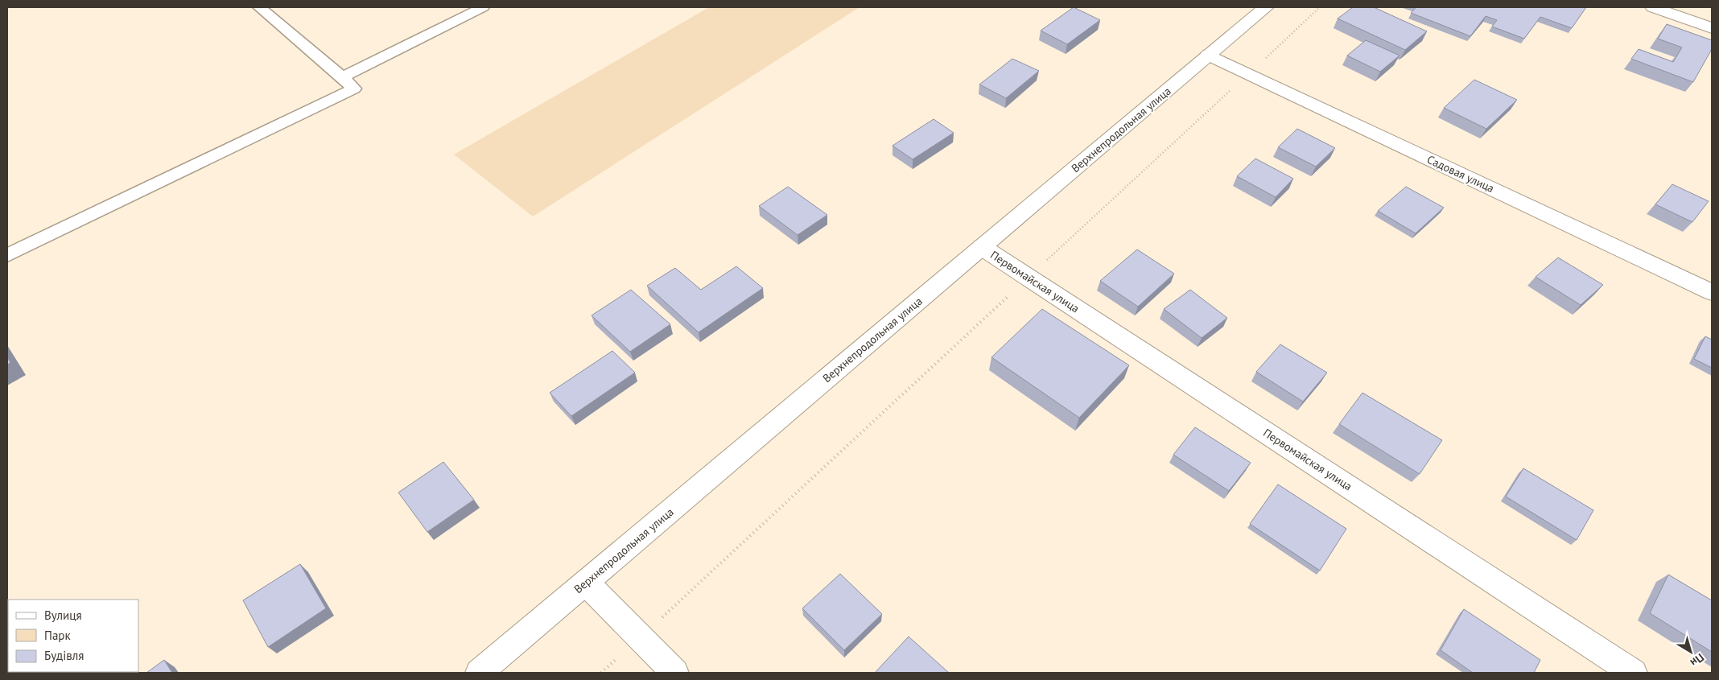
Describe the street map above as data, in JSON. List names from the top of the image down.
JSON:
{
  "streets": {
    "street": ["Верхнепродольная улица", "Садовая улица", "Первомайская улица"]
  },
  "crossings": [
    ["Верхнепродольная улица", "Садовая улица"],
    ["Верхнепродольная улица", "Первомайская улица"]
  ],
  "legend": ["Вулиця", "Парк", "Будівля"],
  "north": "bottom right"
}
